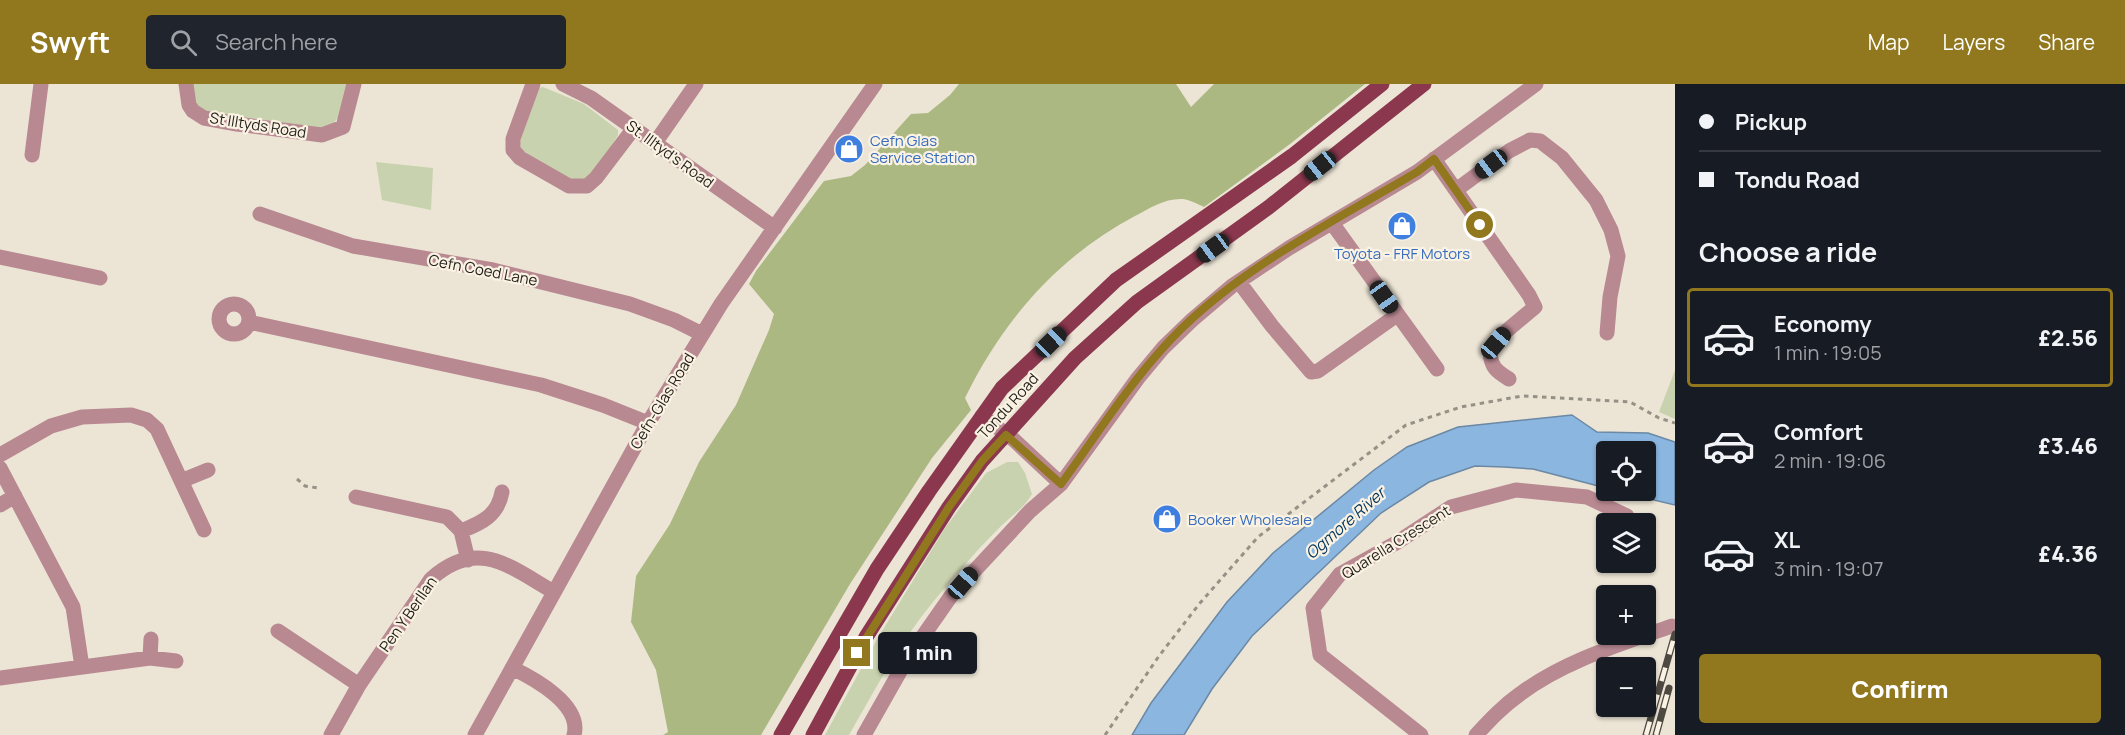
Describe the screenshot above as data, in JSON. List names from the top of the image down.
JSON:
{
  "streets": {
    "main road": ["Tondu Road"],
    "street": [
      "St Illtyds Road",
      "St. Illtyd's Road",
      "Cefn Coed Lane",
      "Cefn-Glas Road",
      "Quarella Crescent",
      "Pen Y Berllan"
    ]
  },
  "crossings": [
    ["St. Illtyd's Road", "Cefn-Glas Road"],
    ["Cefn Coed Lane", "Cefn-Glas Road"],
    ["Cefn-Glas Road", "Pen Y Berllan"]
  ],
  "water": ["Ogmore River"],
  "places": {
    "shop": ["Cefn Glas Service Station", "Toyota - FRF Motors", "Booker Wholesale"]
  },
  "page": {
    "header": "Swyft",
    "search": "Search here",
    "nav": ["Map", "Layers", "Share"],
    "banner": ["Pickup", "Tondu Road"],
    "heading": "Choose a ride",
    "list": [
      {
        "name": "Economy",
        "note": "1 min · 19:05",
        "value": "£2.56"
      },
      {
        "name": "Comfort",
        "note": "2 min · 19:06",
        "value": "£3.46"
      },
      {
        "name": "XL",
        "note": "3 min · 19:07",
        "value": "£4.36"
      }
    ],
    "map_buttons": ["+", "−"],
    "bubble": "1 min",
    "buttons": "Confirm"
  }
}
